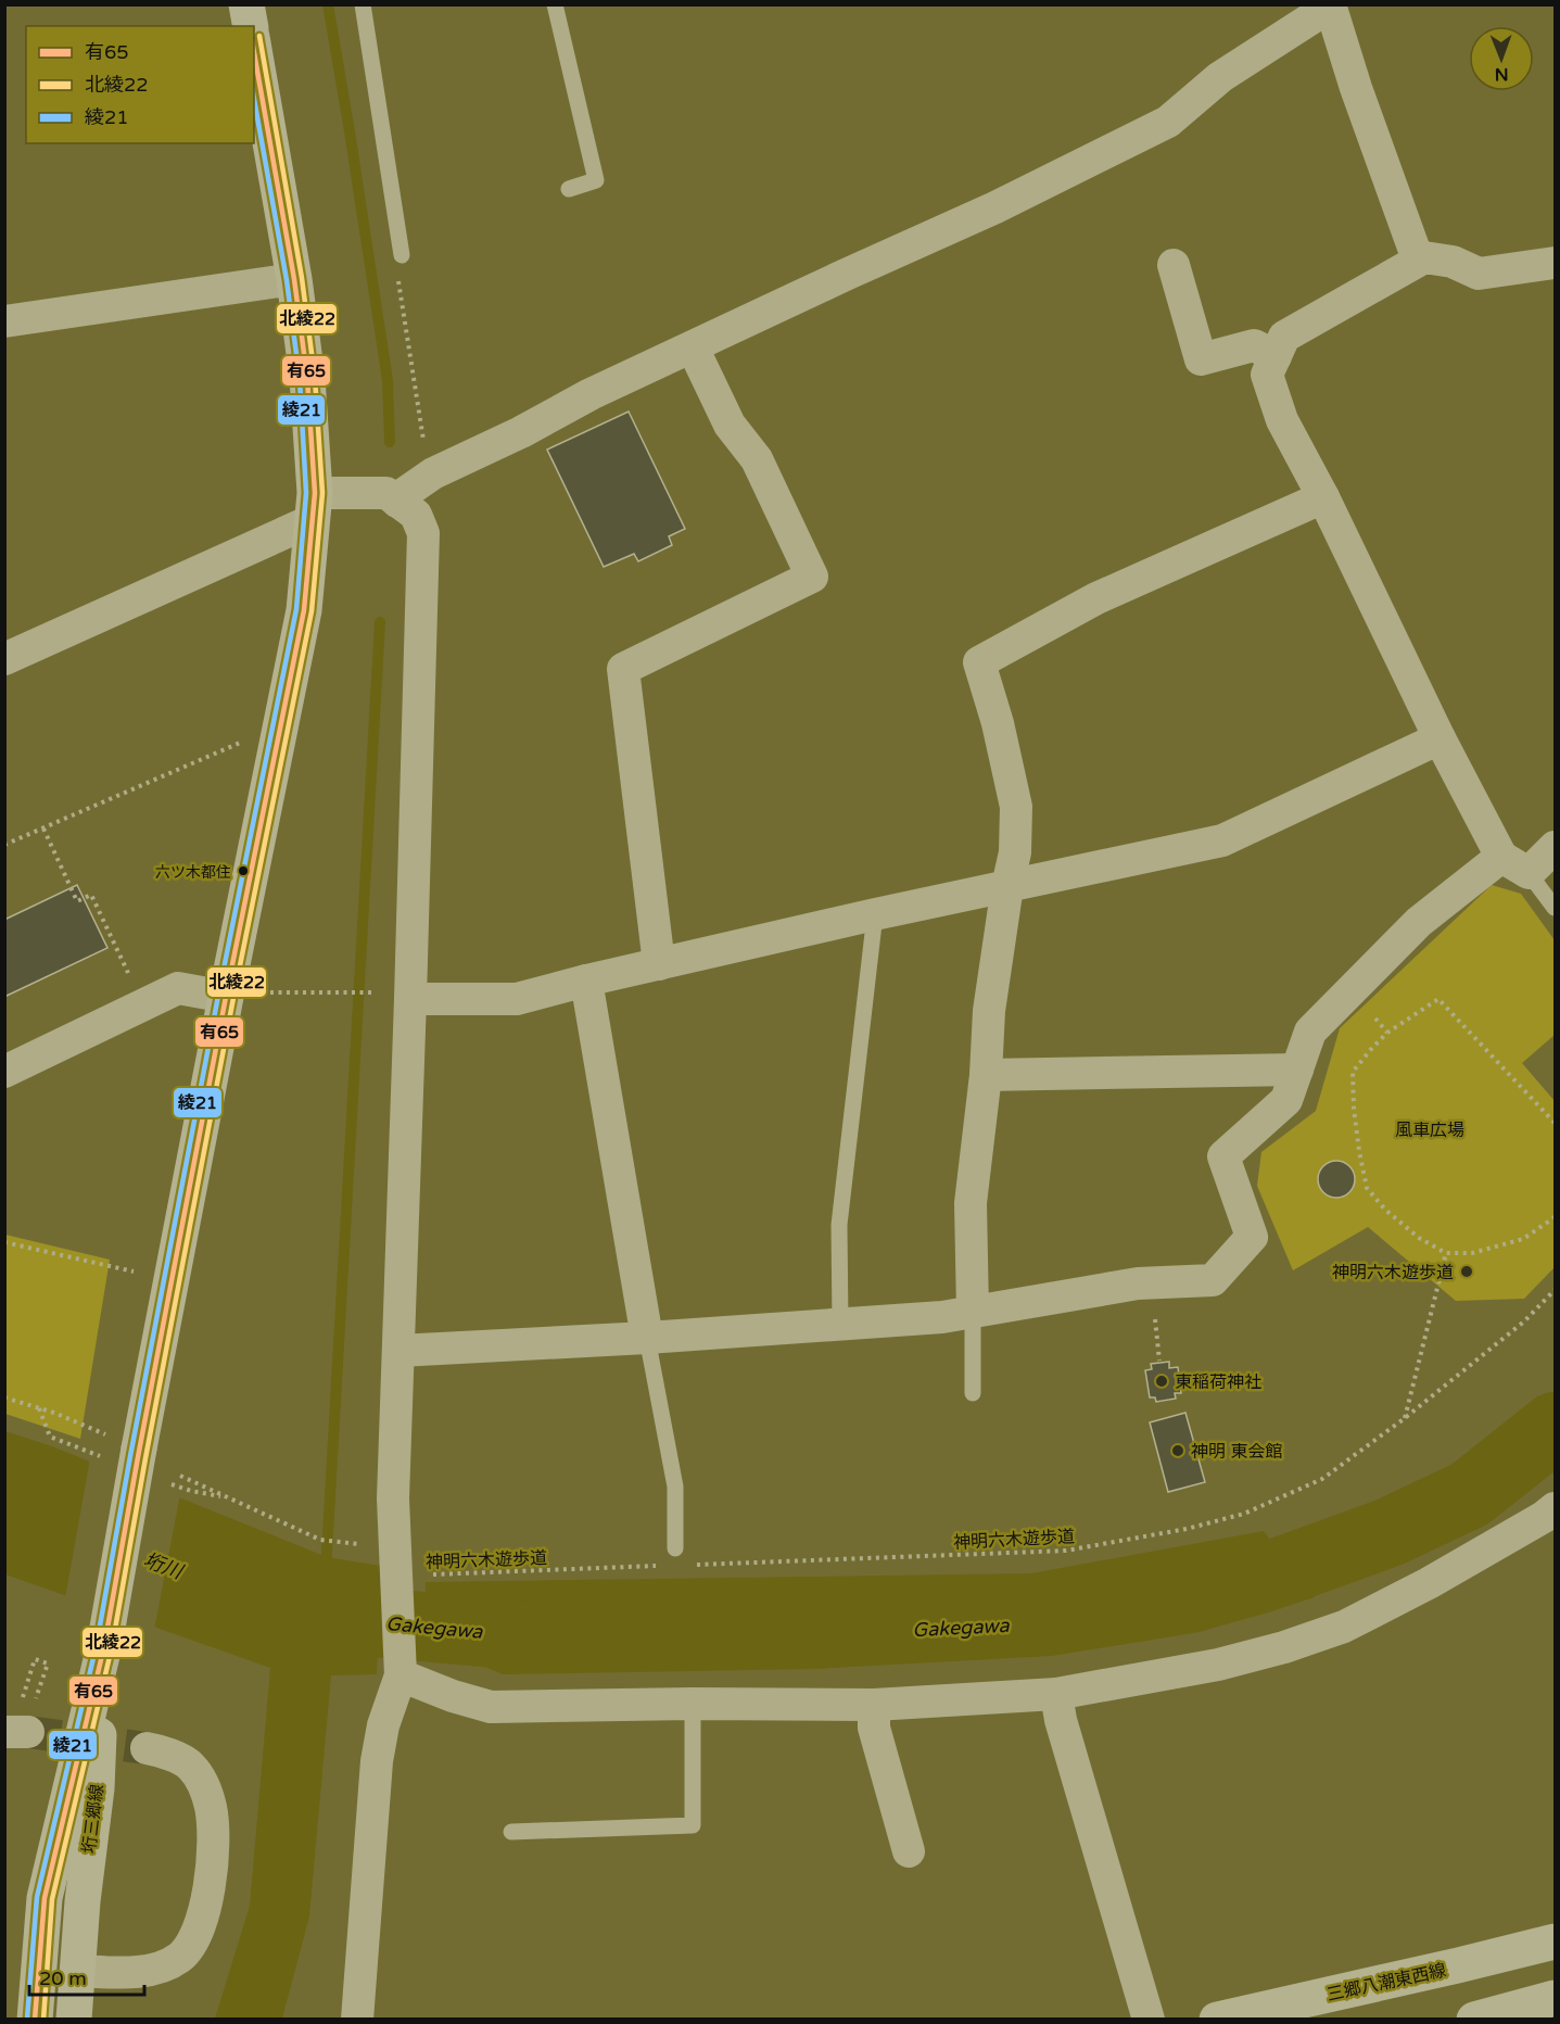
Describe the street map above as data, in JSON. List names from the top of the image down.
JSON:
{
  "streets": {
    "street": ["垳三郷線", "三郷八潮東西線"],
    "path": ["神明六木遊歩道"]
  },
  "water": ["垳川", "Gakegawa"],
  "parks": ["風車広場"],
  "places": [
    "六ツ木都住",
    "神明六木遊歩道",
    "東稲荷神社",
    "神明 東会館"
  ],
  "lines": ["transit line 北綾22", "transit line 有65", "transit line 綾21"],
  "legend": ["有65", "北綾22", "綾21"],
  "scale_bar": "20 m",
  "north": "bottom"
}
